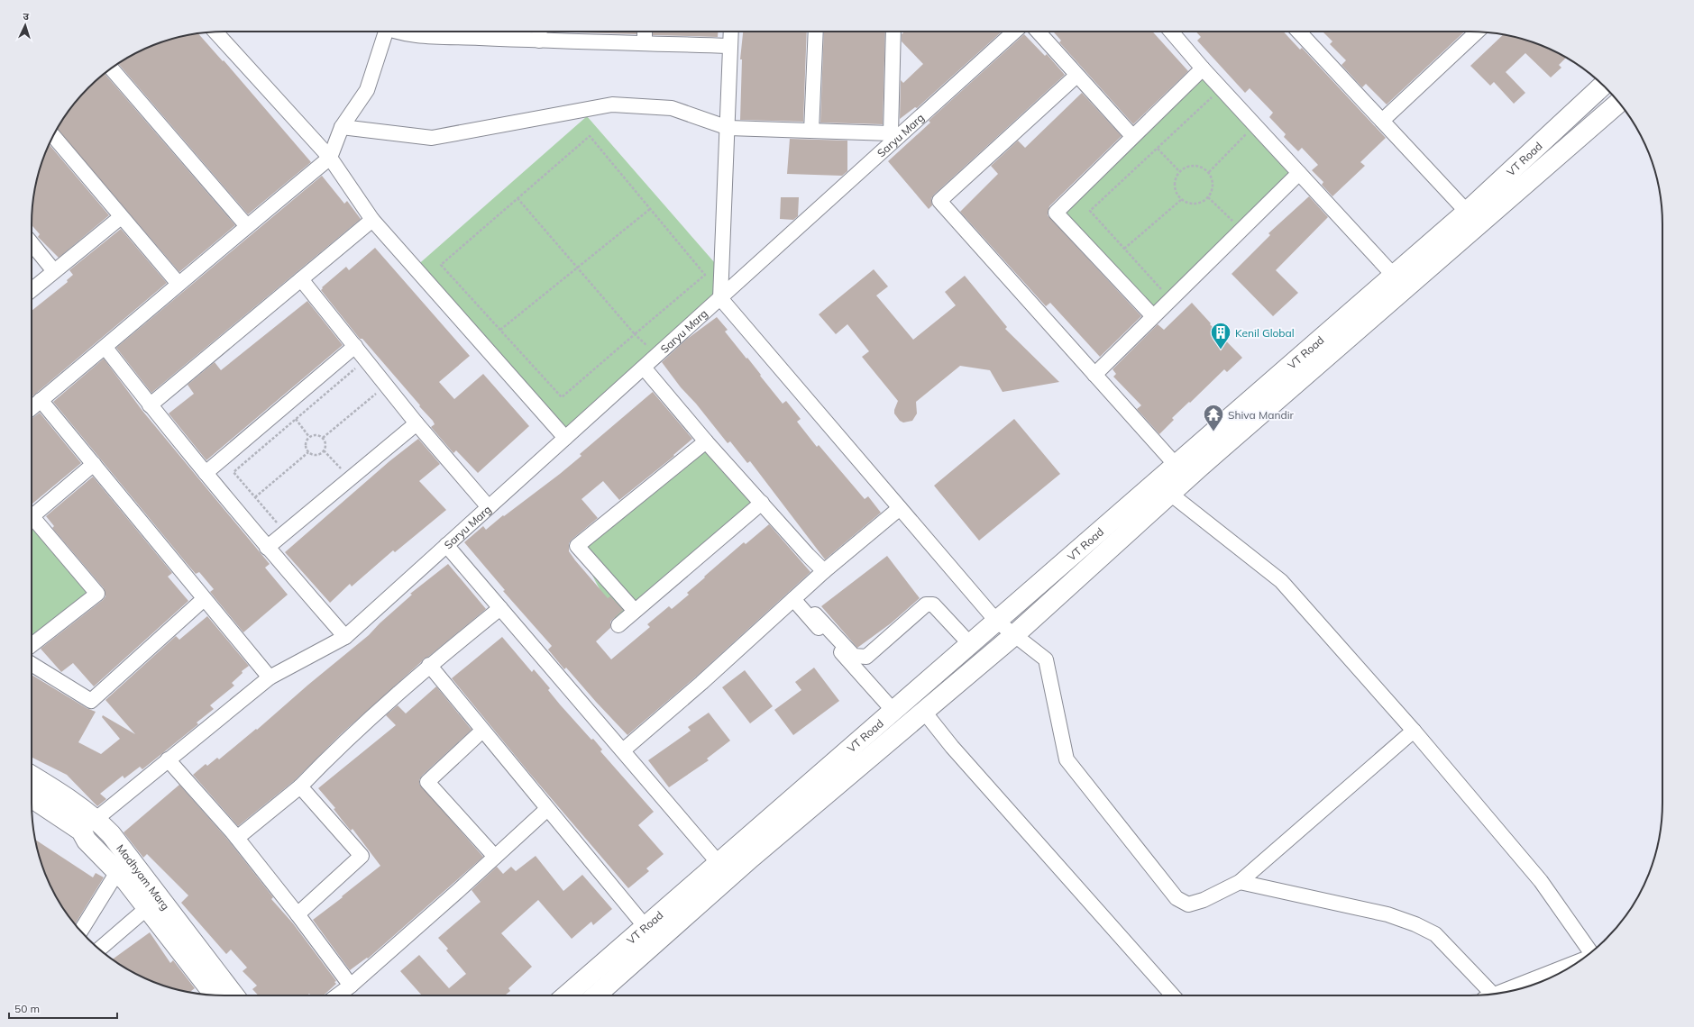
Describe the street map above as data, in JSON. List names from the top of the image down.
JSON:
{
  "streets": {
    "street": ["Saryu Marg", "VT Road", "Madhyam Marg"]
  },
  "crossings": [
    ["Saryu Marg", "Madhyam Marg"]
  ],
  "places": {
    "building": ["Kenil Global"],
    "temple": ["Shiva Mandir"]
  },
  "scale_bar": "50 m",
  "north": "top"
}
